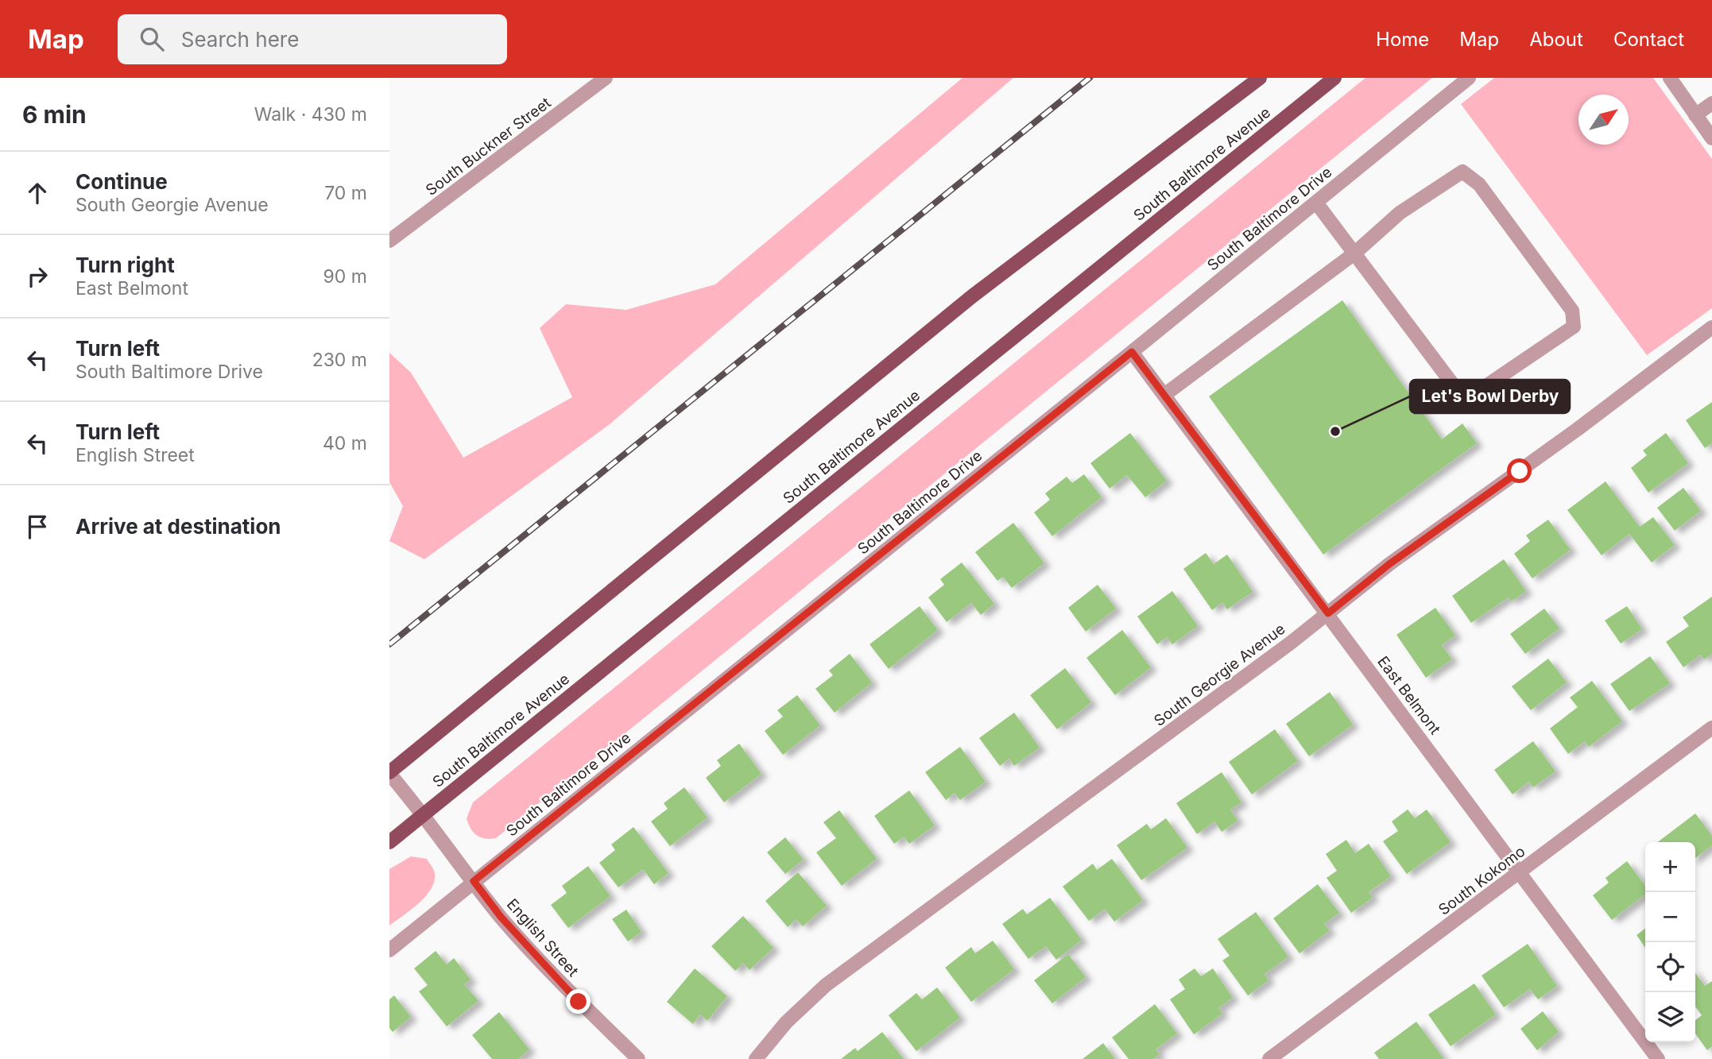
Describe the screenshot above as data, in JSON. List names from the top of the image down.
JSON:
{
  "streets": {
    "main road": ["South Baltimore Avenue"],
    "street": [
      "South Buckner Street",
      "South Baltimore Drive",
      "South Georgie Avenue",
      "East Belmont",
      "South Kokomo",
      "English Street"
    ]
  },
  "crossings": [
    ["South Baltimore Avenue", "English Street"],
    ["South Baltimore Drive", "East Belmont"],
    ["South Baltimore Drive", "English Street"],
    ["South Georgie Avenue", "East Belmont"],
    ["East Belmont", "South Kokomo"]
  ],
  "places": ["Let's Bowl Derby"],
  "north": "top right",
  "page": {
    "header": "Map",
    "search": "Search here",
    "nav": [
      "Home",
      "Map",
      "About",
      "Contact"
    ],
    "heading": ["6 min", "Walk · 430 m"],
    "list": [
      ["Continue", "South Georgie Avenue", "70 m"],
      ["Turn right", "East Belmont", "90 m"],
      ["Turn left", "South Baltimore Drive", "230 m"],
      ["Turn left", "English Street", "40 m"],
      "Arrive at destination"
    ],
    "map_buttons": ["+", "−"]
  }
}
